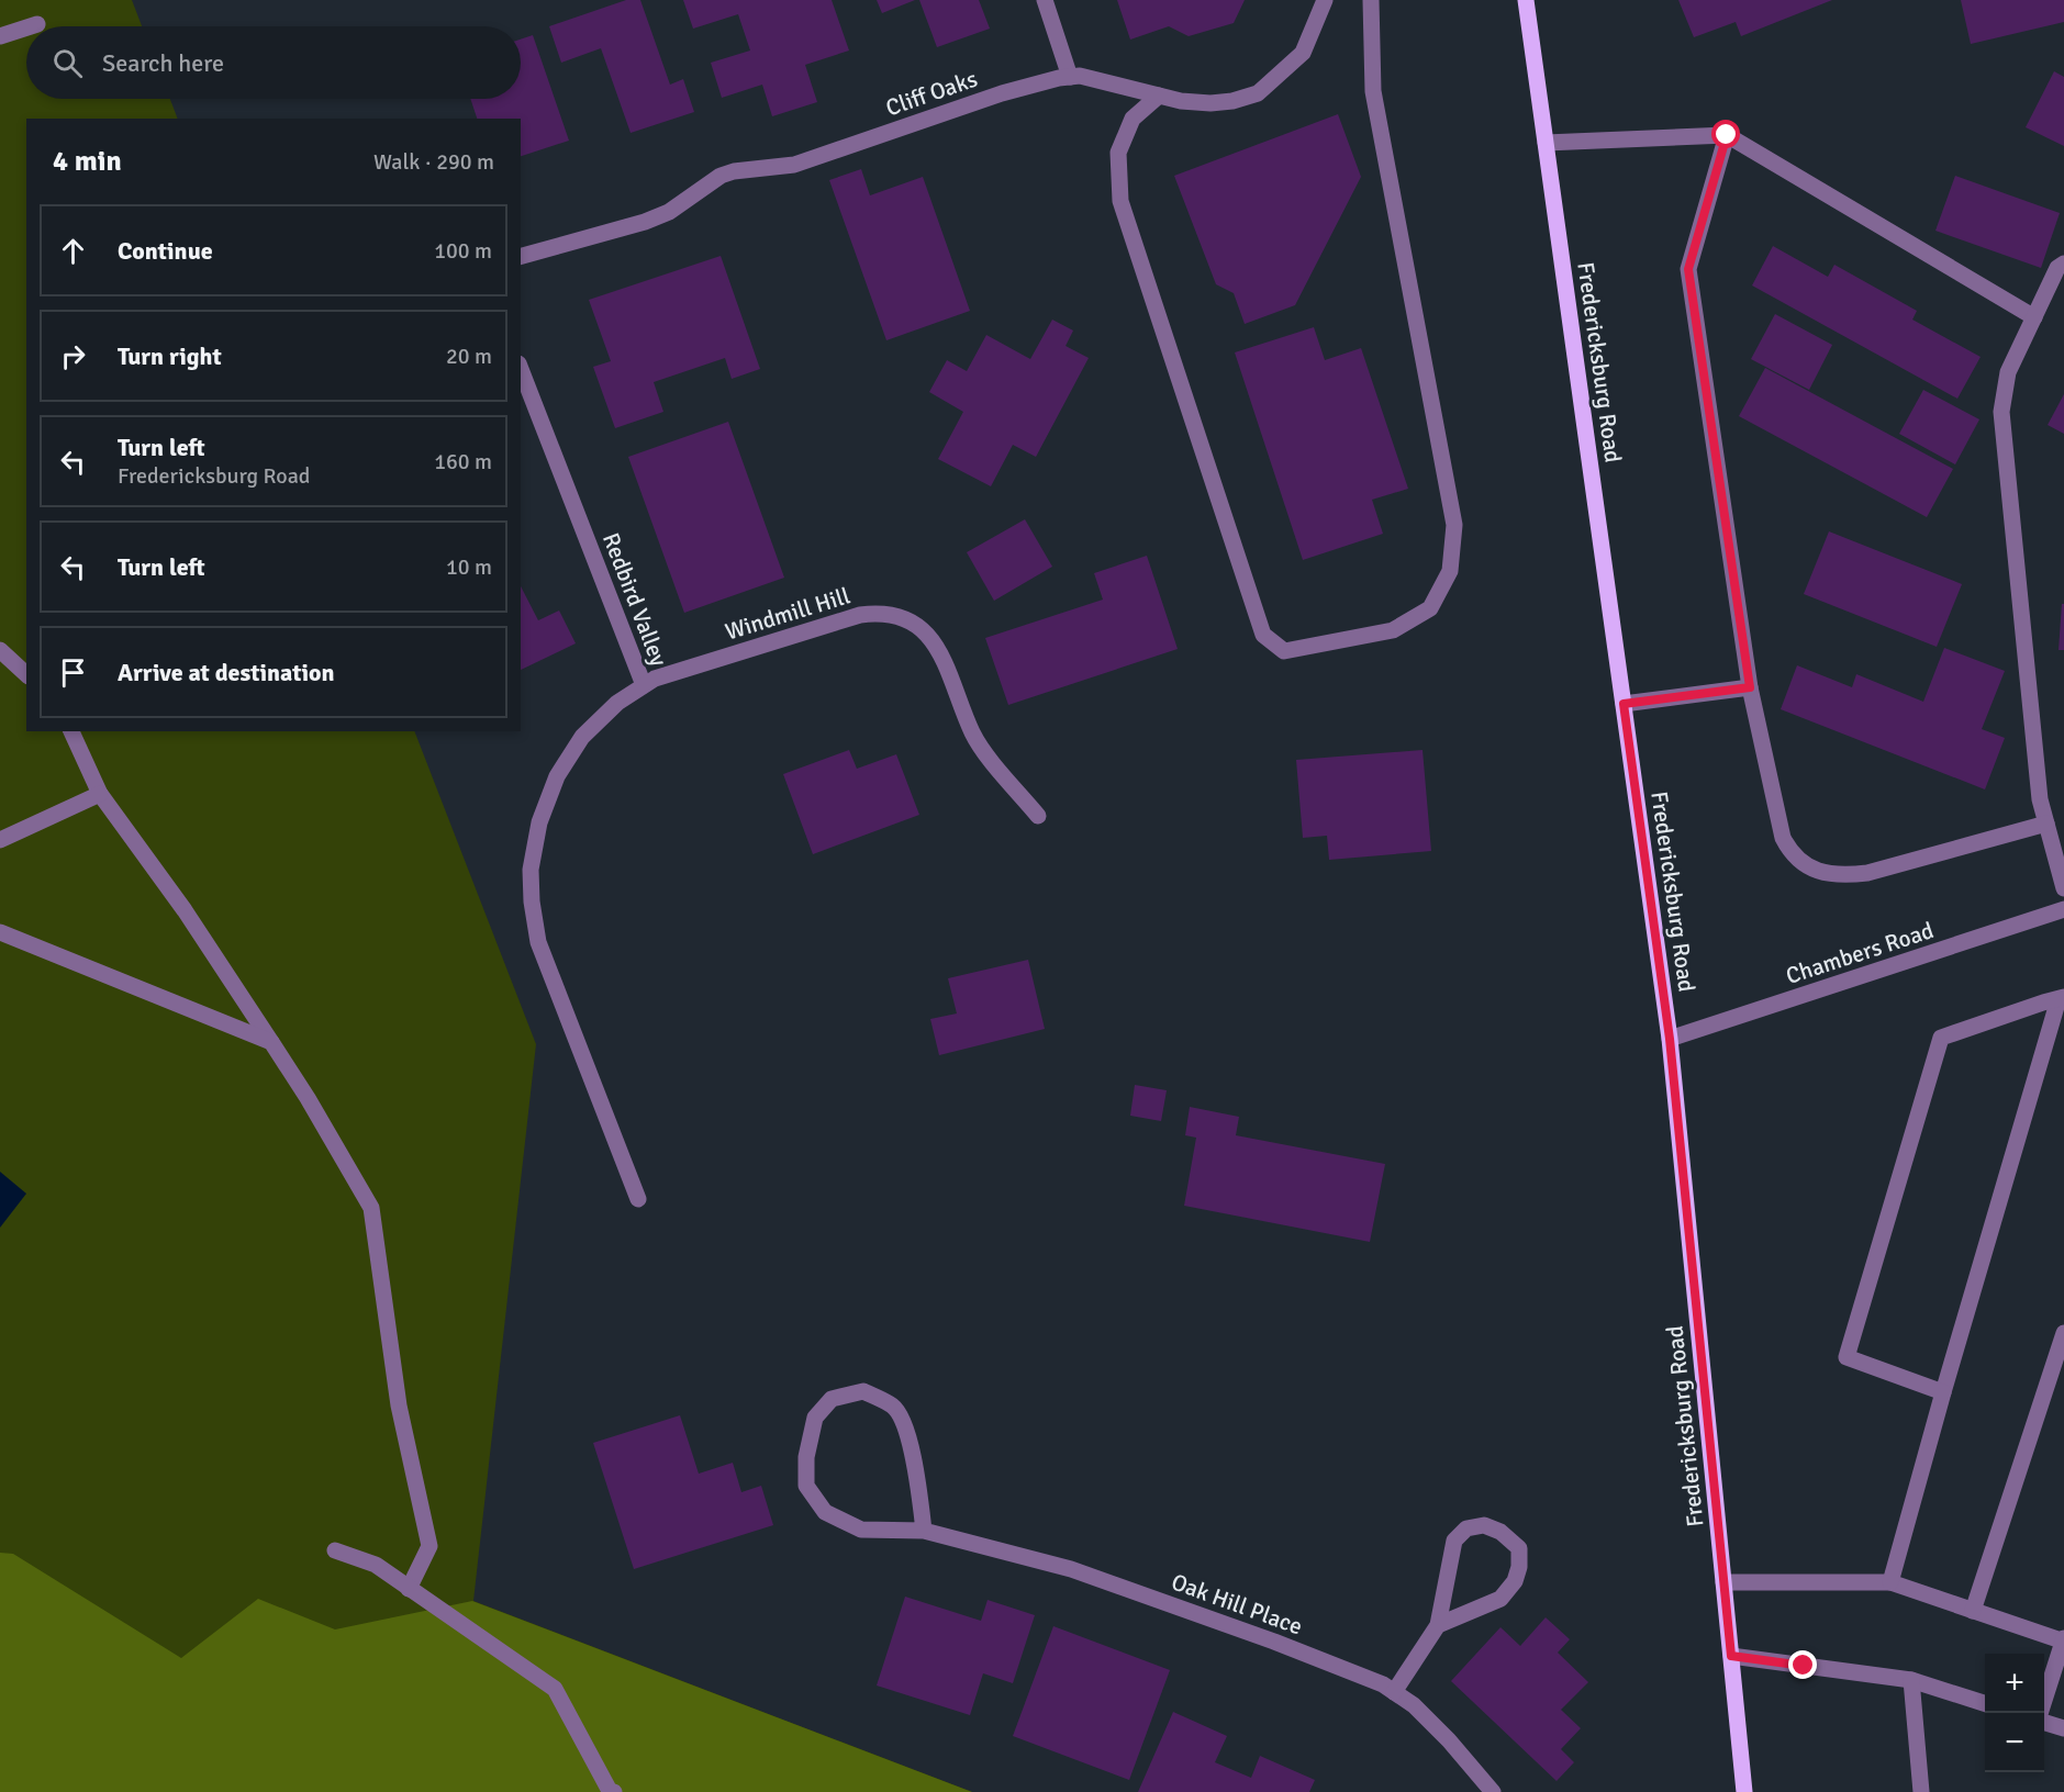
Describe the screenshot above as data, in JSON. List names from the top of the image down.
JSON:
{
  "streets": {
    "main road": ["Fredericksburg Road"],
    "street": [
      "Cliff Oaks",
      "Redbird Valley",
      "Windmill Hill",
      "Chambers Road",
      "Oak Hill Place"
    ]
  },
  "crossings": [
    ["Fredericksburg Road", "Chambers Road"],
    ["Redbird Valley", "Windmill Hill"]
  ],
  "page": {
    "search": "Search here",
    "heading": ["4 min", "Walk · 290 m"],
    "list": [
      ["Continue", "100 m"],
      ["Turn right", "20 m"],
      ["Turn left", "Fredericksburg Road", "160 m"],
      ["Turn left", "10 m"],
      "Arrive at destination"
    ],
    "map_buttons": ["+", "−"]
  }
}
